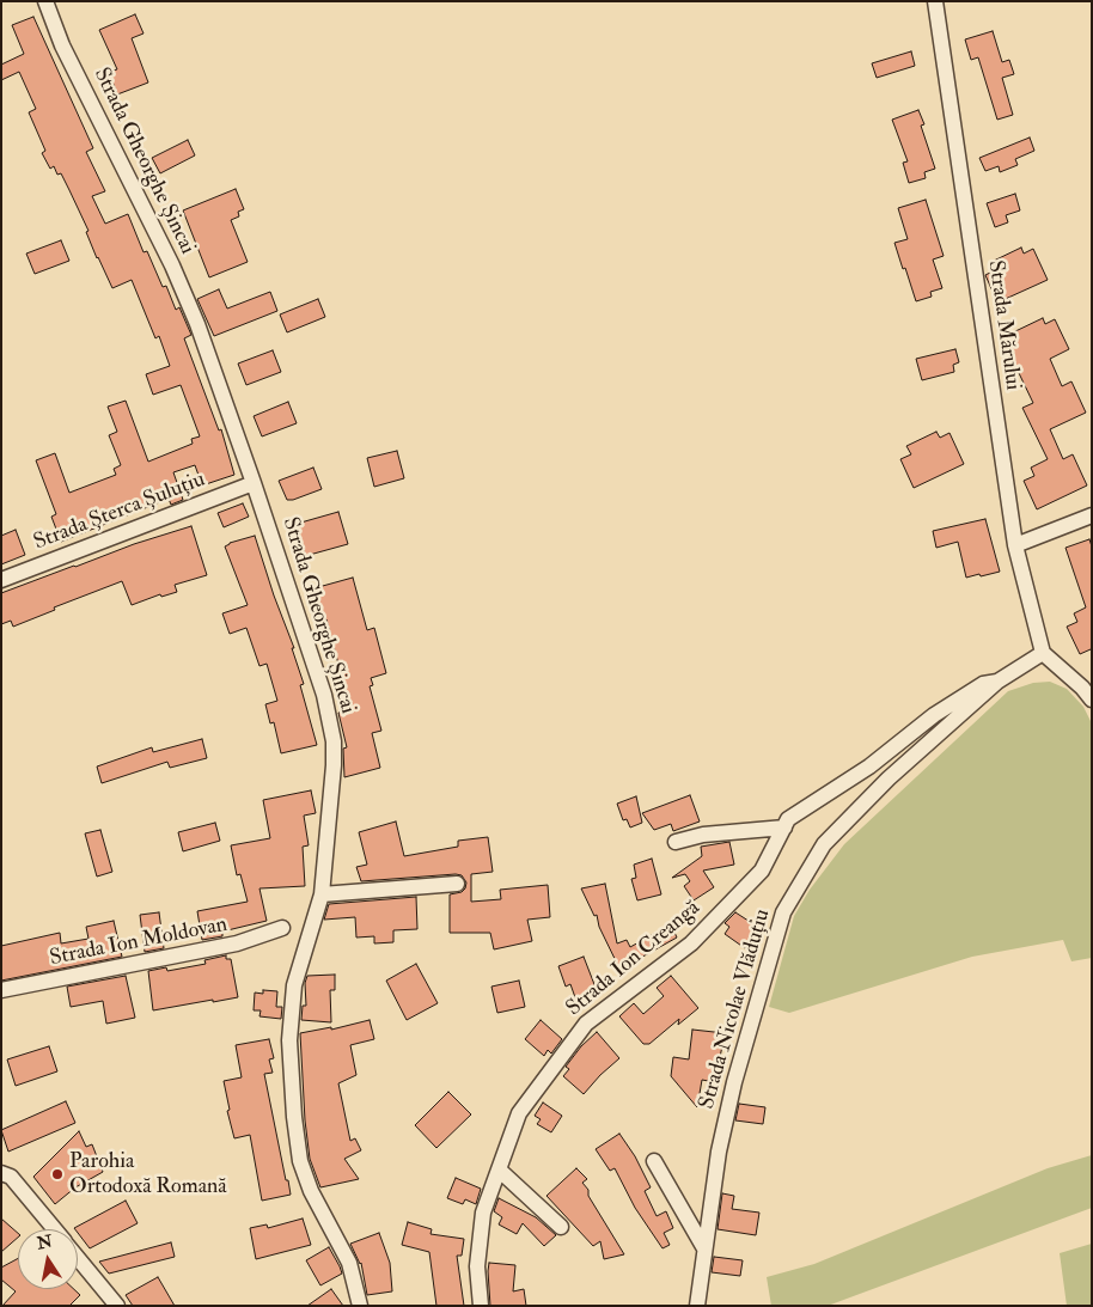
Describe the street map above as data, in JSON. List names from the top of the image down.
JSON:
{
  "streets": {
    "street": [
      "Strada Gheorghe Șincai",
      "Strada Mărului",
      "Strada Șterca Șuluțiu",
      "Strada Ion Moldovan",
      "Strada Ion Creangă",
      "Strada Nicolae Vlăduțiu"
    ]
  },
  "crossings": [
    ["Strada Gheorghe Șincai", "Strada Șterca Șuluțiu"],
    ["Strada Mărului", "Strada Nicolae Vlăduțiu"],
    ["Strada Ion Creangă", "Strada Nicolae Vlăduțiu"]
  ],
  "places": ["Parohia Ortodoxă Romană"],
  "north": "top"
}
